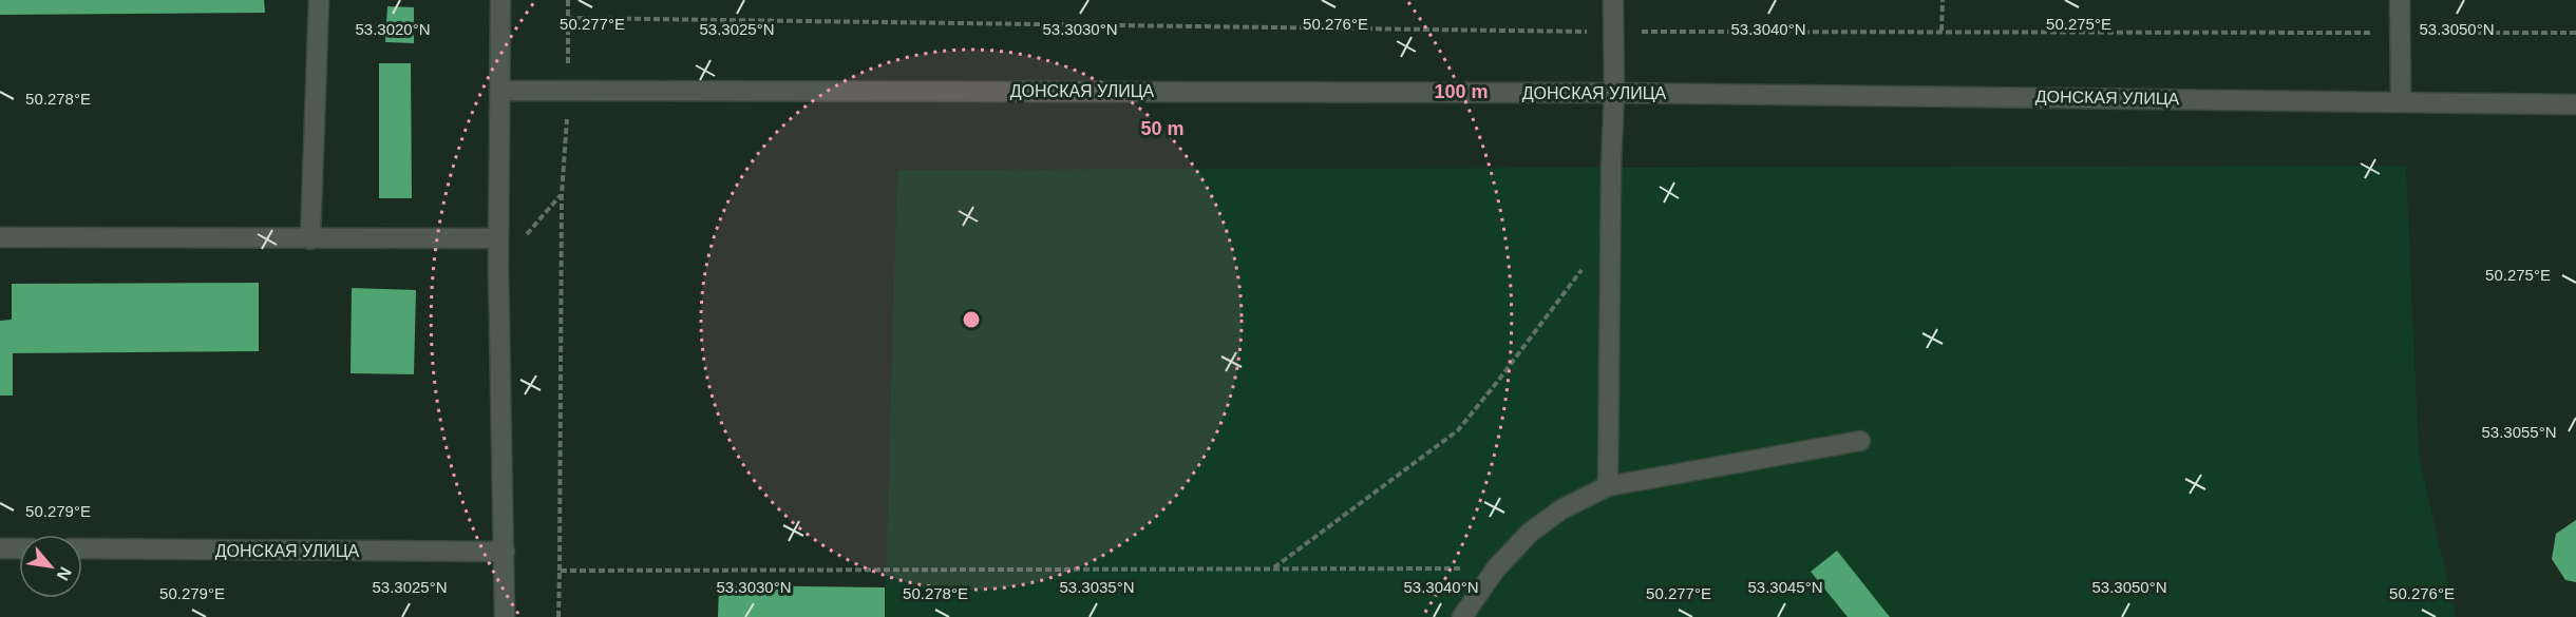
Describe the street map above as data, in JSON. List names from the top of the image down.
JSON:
{
  "streets": {
    "street": ["ДОНСКАЯ УЛИЦА"]
  },
  "north": "bottom right",
  "coordinates": [
    "50.277°E",
    "50.276°E",
    "50.275°E",
    "53.3020°N",
    "53.3025°N",
    "53.3030°N",
    "53.3040°N",
    "53.3050°N",
    "50.278°E",
    "53.3055°N",
    "50.279°E",
    "53.3035°N",
    "53.3045°N"
  ],
  "rings": ["100 m", "50 m"]
}
